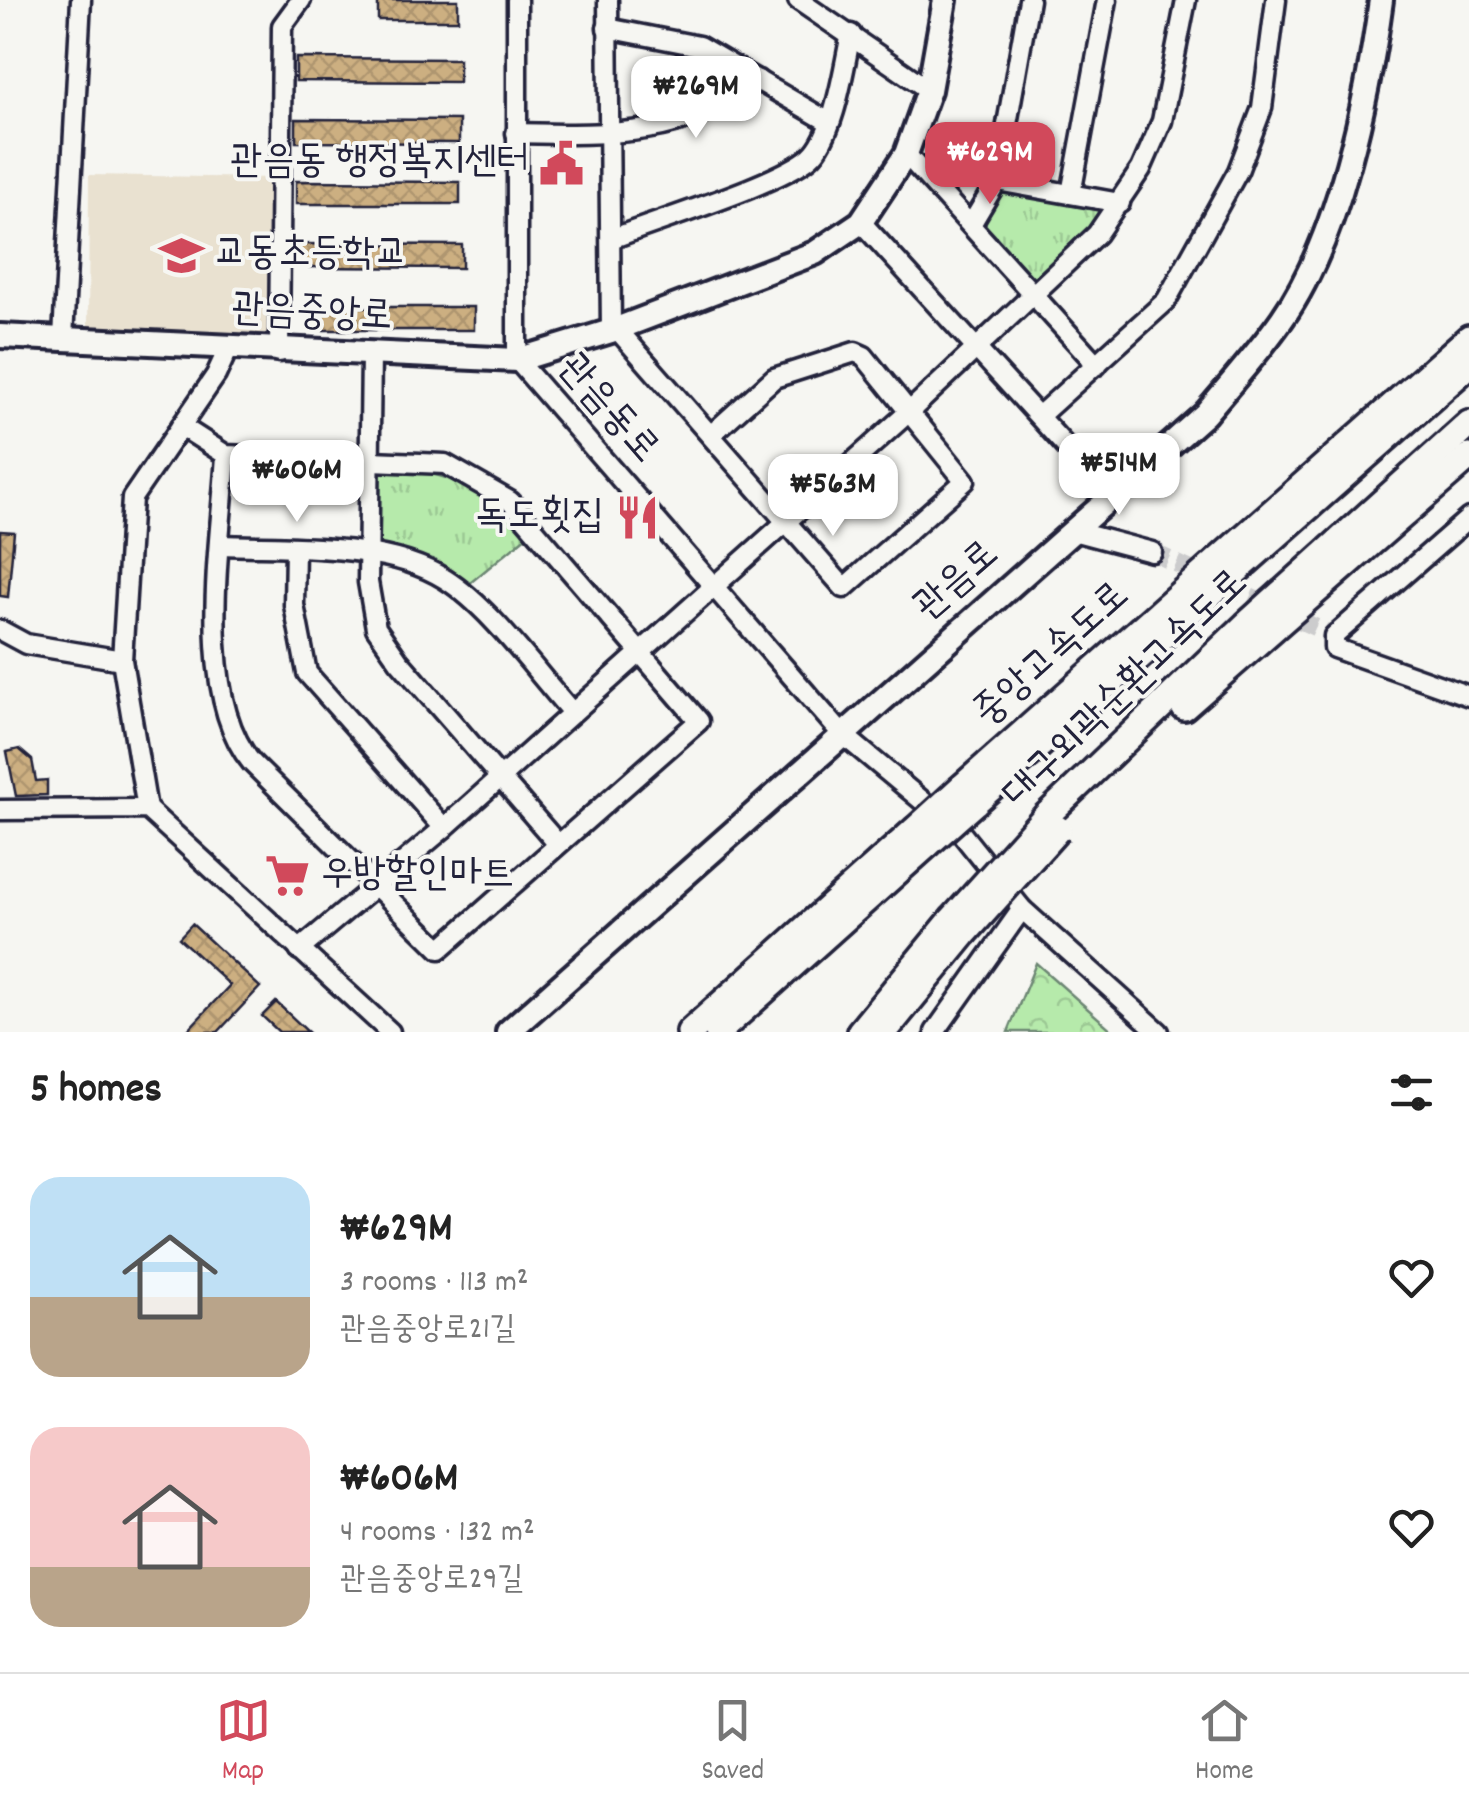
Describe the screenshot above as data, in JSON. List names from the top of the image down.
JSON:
{
  "streets": {
    "highway": ["중앙고속도로", "대구외곽순환고속도로"],
    "main road": ["관음중앙로", "관음로"],
    "street": ["관음동로"]
  },
  "crossings": [
    ["관음중앙로", "관음동로"],
    ["관음동로", "관음로"]
  ],
  "places": {
    "public building": ["관음동 행정복지센터"],
    "school or university": ["교동초등학교"],
    "restaurant": ["독도횟집"],
    "supermarket": ["우방할인마트"]
  },
  "page": {
    "price": [
      "₩269M",
      "₩629M",
      "₩514M",
      "₩606M",
      "₩563M"
    ],
    "heading": "5 homes",
    "list": [
      {
        "name": "₩629M",
        "note": "3 rooms · 113 m² · 관음중앙로21길"
      },
      {
        "name": "₩606M",
        "note": "4 rooms · 132 m² · 관음중앙로29길"
      }
    ],
    "tabs": ["Map", "Saved", "Home"]
  }
}
